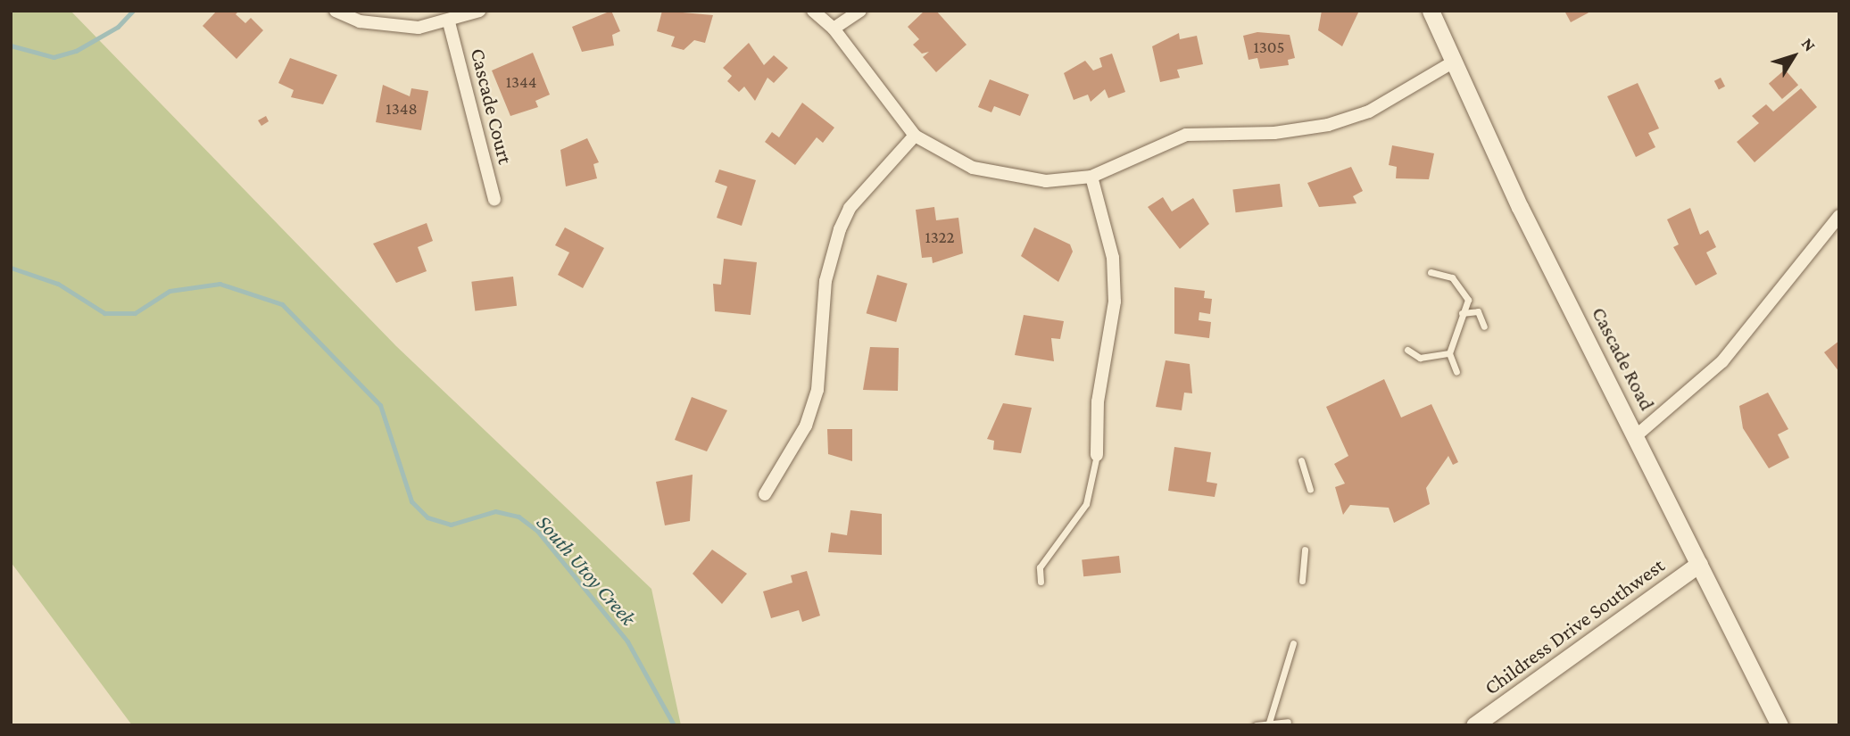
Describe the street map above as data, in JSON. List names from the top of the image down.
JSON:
{
  "streets": {
    "main road": ["Cascade Road", "Childress Drive Southwest"],
    "street": ["Cascade Court"]
  },
  "crossings": [
    ["Cascade Road", "Childress Drive Southwest"]
  ],
  "water": ["South Utoy Creek"],
  "house_numbers": [
    "1305",
    "1344",
    "1348",
    "1322"
  ],
  "north": "top right"
}
